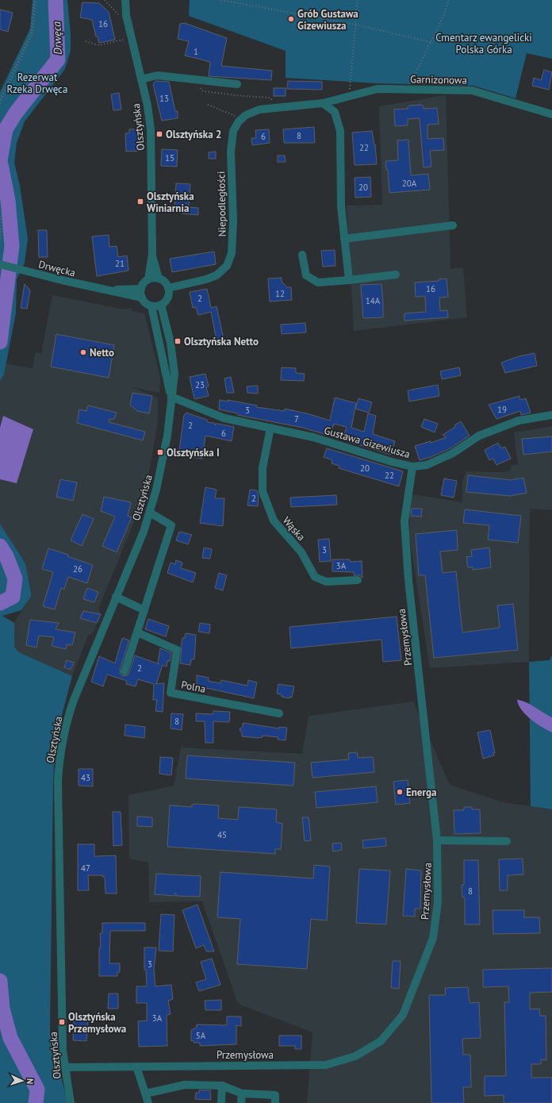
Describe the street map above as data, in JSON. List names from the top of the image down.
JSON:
{
  "streets": {
    "street": [
      "Garnizonowa",
      "Olsztyńska",
      "Niepodległości",
      "Drwęcka",
      "Gustawa Gizewiusza",
      "Wąska",
      "Przemysłowa",
      "Polna"
    ]
  },
  "crossings": [
    ["Garnizonowa", "Niepodległości"],
    ["Olsztyńska", "Niepodległości"],
    ["Olsztyńska", "Drwęcka"],
    ["Olsztyńska", "Gustawa Gizewiusza"],
    ["Olsztyńska", "Przemysłowa"],
    ["Niepodległości", "Drwęcka"],
    ["Gustawa Gizewiusza", "Wąska"],
    ["Gustawa Gizewiusza", "Przemysłowa"]
  ],
  "water": ["Drwęca"],
  "parks": ["Cmentarz ewangelicki Polska Górka", "Rezerwat Rzeka Drwęca"],
  "places": {
    "other": ["Grób Gustawa Gizewiusza", "Netto", "Energa"],
    "transit": [
      "Olsztyńska 2",
      "Olsztyńska Winiarnia",
      "Olsztyńska Netto",
      "Olsztyńska I",
      "Olsztyńska Przemysłowa"
    ]
  },
  "house_numbers": [
    "16",
    "1",
    "13",
    "8",
    "6",
    "22",
    "15",
    "20A",
    "20",
    "21",
    "16",
    "12",
    "2",
    "14A",
    "23",
    "19",
    "3",
    "7",
    "2",
    "6",
    "20",
    "22",
    "2",
    "3",
    "3A",
    "26",
    "2",
    "8",
    "43",
    "45",
    "47",
    "8",
    "3",
    "3A",
    "5A"
  ],
  "north": "right"
}
